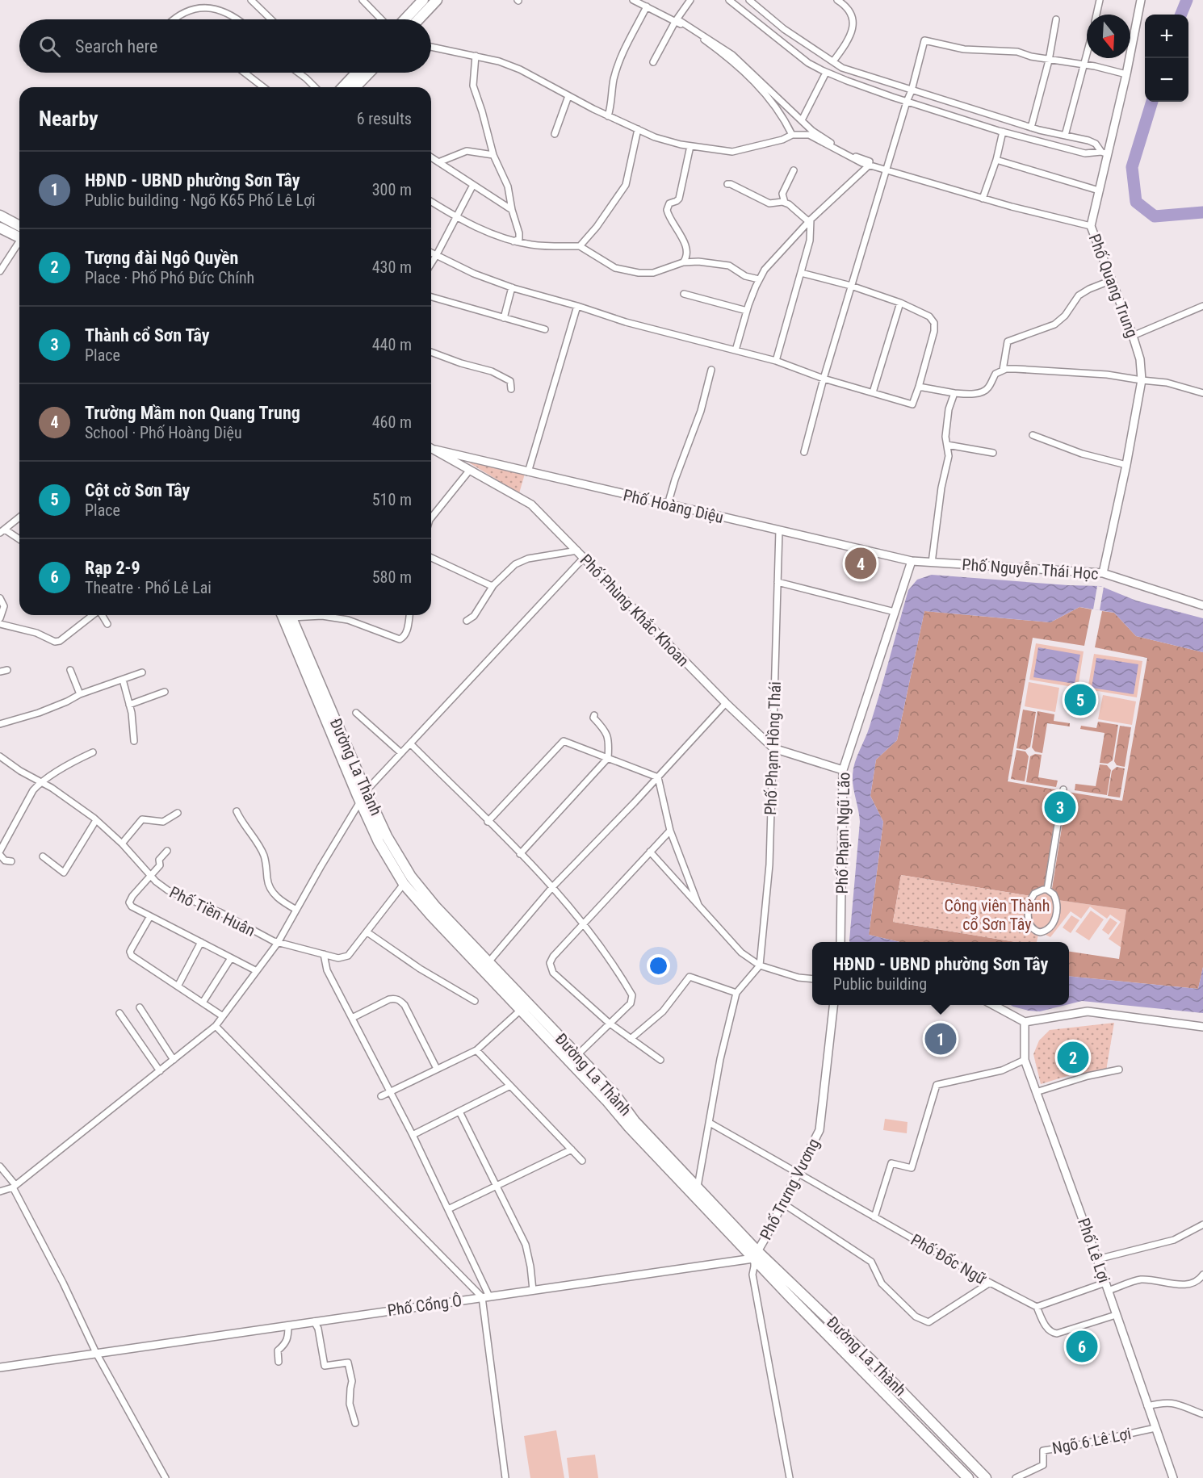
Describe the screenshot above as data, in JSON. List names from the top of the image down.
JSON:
{
  "streets": {
    "highway": ["Đường La Thành"],
    "street": [
      "Phố Quang Trung",
      "Phố Hoàng Diệu",
      "Phố Nguyễn Thái Học",
      "Phố Phùng Khắc Khoan",
      "Phố Phạm Hồng Thái",
      "Phố Phạm Ngũ Lão",
      "Phố Tiền Huân",
      "Phố Trưng Vương",
      "Phố Lê Lợi",
      "Phố Đốc Ngữ",
      "Phố Cổng Ô",
      "Ngõ 6 Lê Lợi"
    ]
  },
  "crossings": [
    ["Phố Quang Trung", "Phố Nguyễn Thái Học"],
    ["Phố Hoàng Diệu", "Phố Nguyễn Thái Học"],
    ["Phố Hoàng Diệu", "Phố Phùng Khắc Khoan"],
    ["Phố Hoàng Diệu", "Phố Phạm Hồng Thái"],
    ["Phố Hoàng Diệu", "Phố Phạm Ngũ Lão"],
    ["Phố Nguyễn Thái Học", "Phố Phạm Ngũ Lão"],
    ["Phố Phùng Khắc Khoan", "Phố Phạm Hồng Thái"],
    ["Phố Phùng Khắc Khoan", "Phố Phạm Ngũ Lão"],
    ["Đường La Thành", "Phố Tiền Huân"],
    ["Đường La Thành", "Phố Trưng Vương"],
    ["Đường La Thành", "Phố Cổng Ô"],
    ["Phố Trưng Vương", "Phố Đốc Ngữ"],
    ["Phố Trưng Vương", "Phố Cổng Ô"],
    ["Phố Lê Lợi", "Ngõ 6 Lê Lợi"]
  ],
  "parks": ["Công viên Thành cổ Sơn Tây"],
  "north": "bottom",
  "page": {
    "map_buttons": ["+", "−"],
    "search": "Search here",
    "heading": ["Nearby", "6 results"],
    "list": [
      {
        "mark": "1",
        "name": "HĐND - UBND phường Sơn Tây",
        "note": "Public building · Ngõ K65 Phố Lê Lợi",
        "value": "300 m"
      },
      {
        "mark": "2",
        "name": "Tượng đài Ngô Quyền",
        "note": "Place · Phố Phó Đức Chính",
        "value": "430 m"
      },
      {
        "mark": "3",
        "name": "Thành cổ Sơn Tây",
        "note": "Place",
        "value": "440 m"
      },
      {
        "mark": "4",
        "name": "Trường Mầm non Quang Trung",
        "note": "School · Phố Hoàng Diệu",
        "value": "460 m"
      },
      {
        "mark": "5",
        "name": "Cột cờ Sơn Tây",
        "note": "Place",
        "value": "510 m"
      },
      {
        "mark": "6",
        "name": "Rạp 2-9",
        "note": "Theatre · Phố Lê Lai",
        "value": "580 m"
      }
    ],
    "pins": [
      "4",
      "5",
      "3",
      "1",
      "2",
      "6"
    ],
    "popup": ["HĐND - UBND phường Sơn Tây", "Public building"]
  }
}
